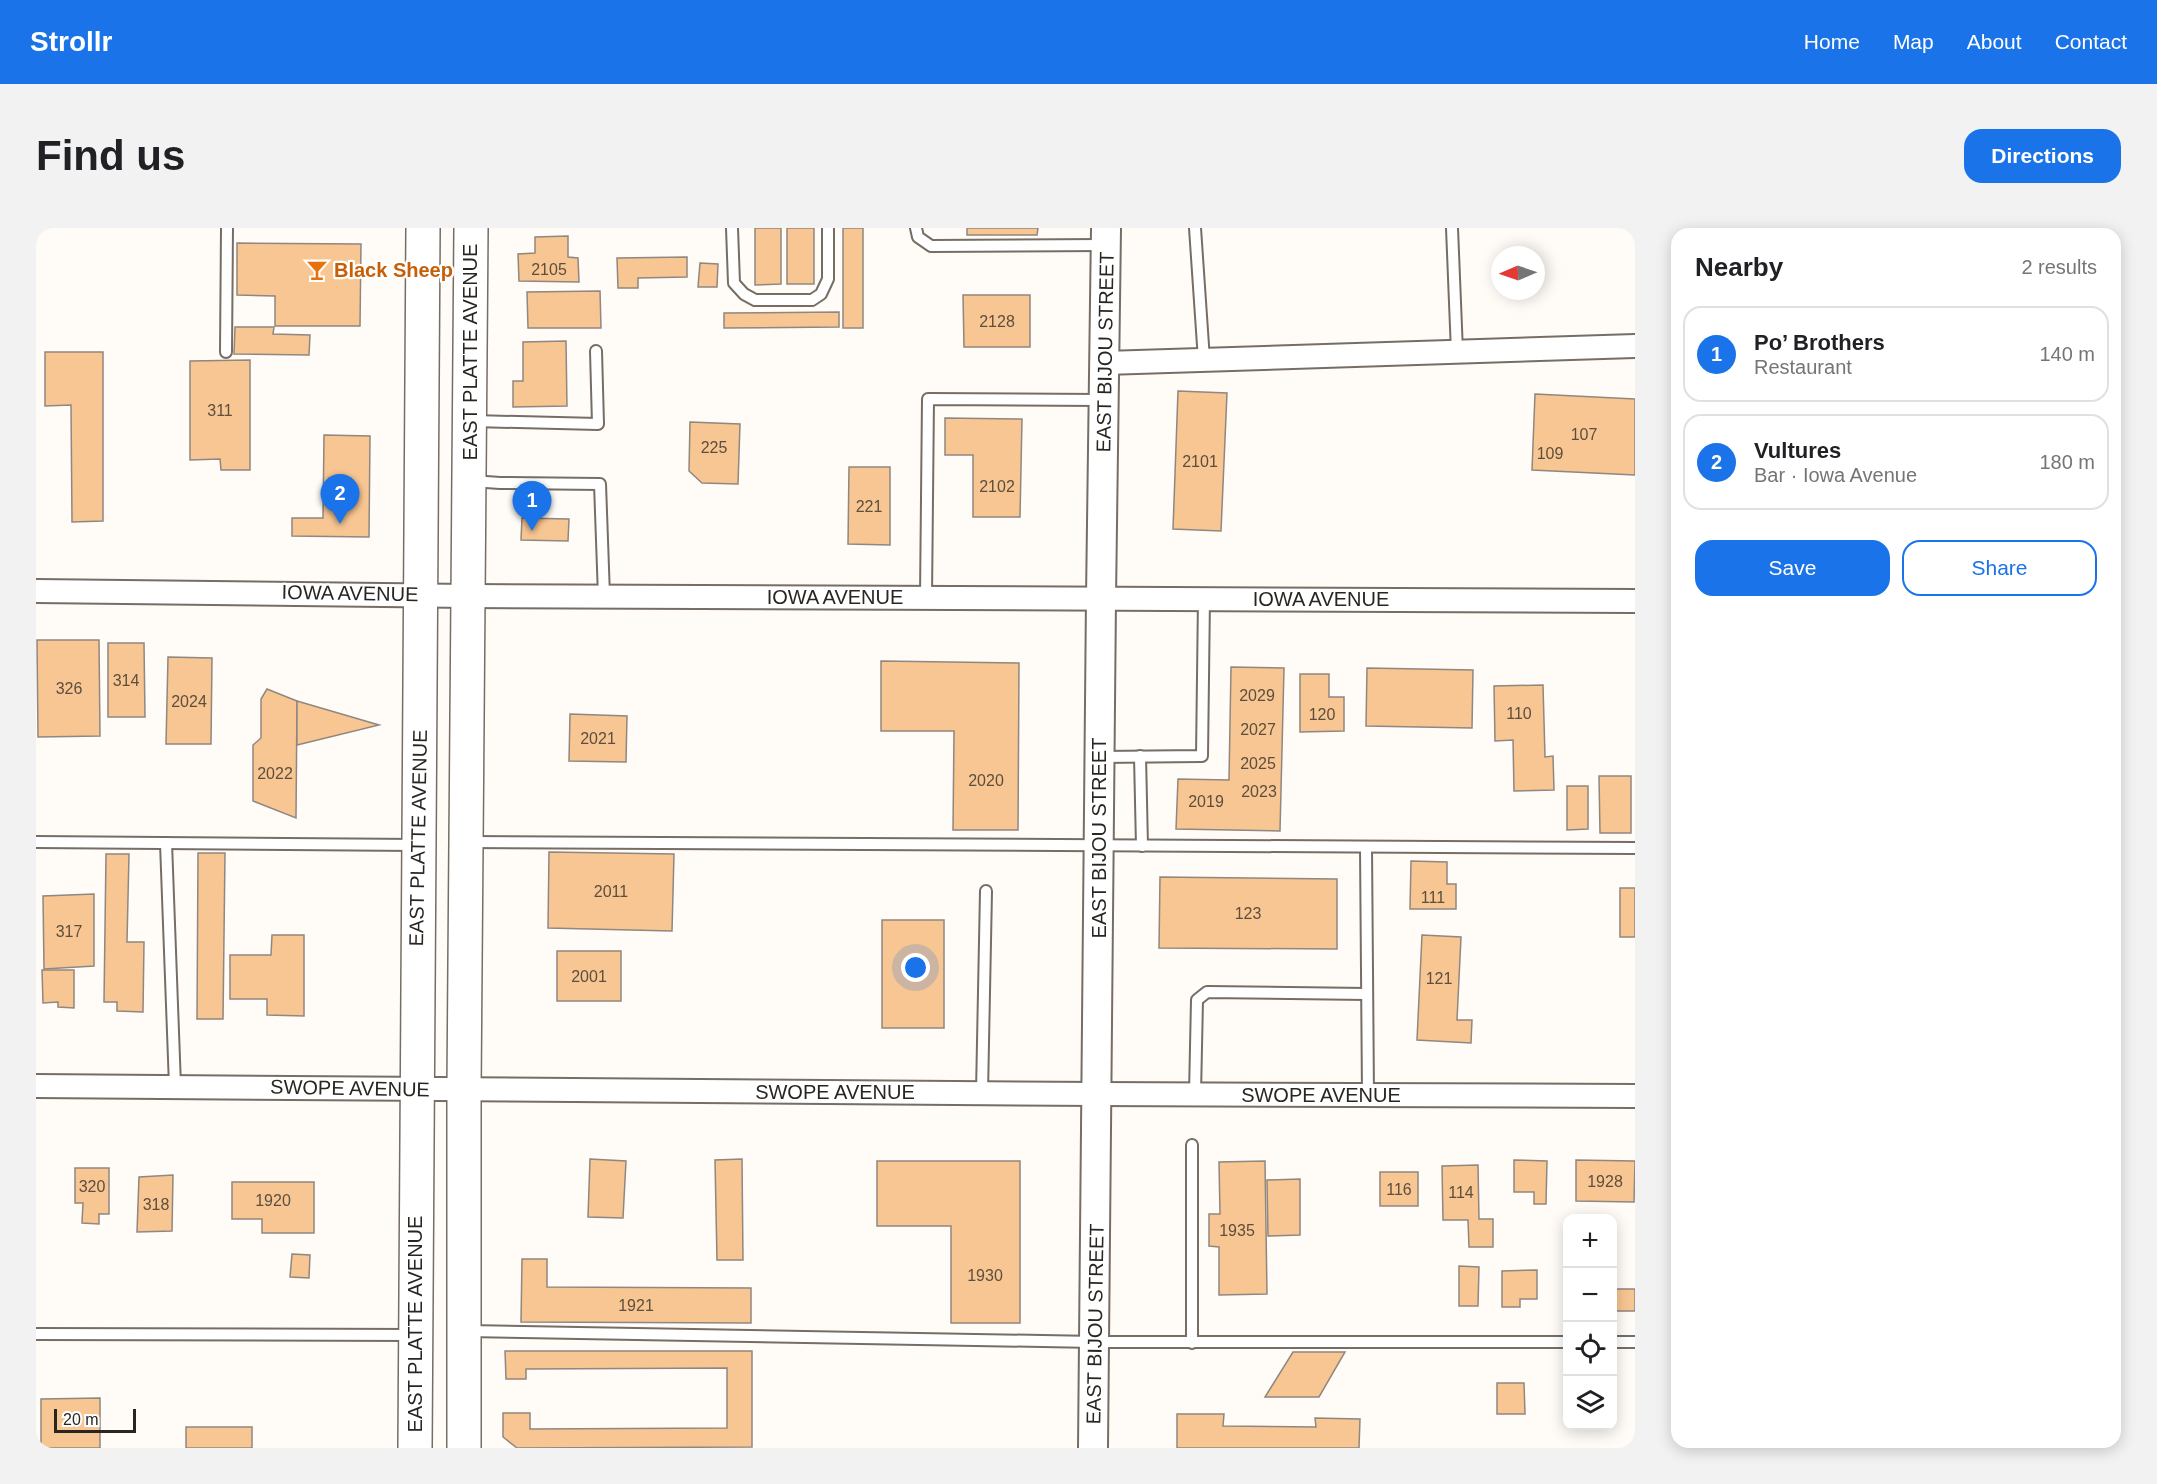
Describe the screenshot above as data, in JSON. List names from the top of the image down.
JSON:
{
  "streets": {
    "main road": ["EAST PLATTE AVENUE"],
    "street": ["EAST BIJOU STREET", "IOWA AVENUE", "SWOPE AVENUE"]
  },
  "crossings": [
    ["EAST PLATTE AVENUE", "IOWA AVENUE"],
    ["EAST PLATTE AVENUE", "SWOPE AVENUE"],
    ["EAST BIJOU STREET", "IOWA AVENUE"],
    ["EAST BIJOU STREET", "SWOPE AVENUE"]
  ],
  "places": {
    "bar": ["Black Sheep"]
  },
  "house_numbers": [
    "2105",
    "2128",
    "311",
    "107",
    "225",
    "109",
    "2101",
    "2102",
    "221",
    "314",
    "326",
    "2029",
    "2024",
    "110",
    "120",
    "2027",
    "2021",
    "2025",
    "2022",
    "2020",
    "2023",
    "2019",
    "2011",
    "111",
    "123",
    "317",
    "2001",
    "121",
    "1928",
    "320",
    "116",
    "114",
    "1920",
    "318",
    "1935",
    "1930",
    "1921"
  ],
  "scale_bar": "20 m",
  "north": "left",
  "page": {
    "header": "Strollr",
    "nav": [
      "Home",
      "Map",
      "About",
      "Contact"
    ],
    "buttons": [
      "Directions",
      ["Save", "Share"]
    ],
    "title": "Find us",
    "heading": ["Nearby", "2 results"],
    "list": [
      {
        "mark": "1",
        "name": "Po’ Brothers",
        "note": "Restaurant",
        "value": "140 m"
      },
      {
        "mark": "2",
        "name": "Vultures",
        "note": "Bar · Iowa Avenue",
        "value": "180 m"
      }
    ],
    "pins": ["2", "1"],
    "map_buttons": ["+", "−"],
    "scale": "20 m"
  }
}
